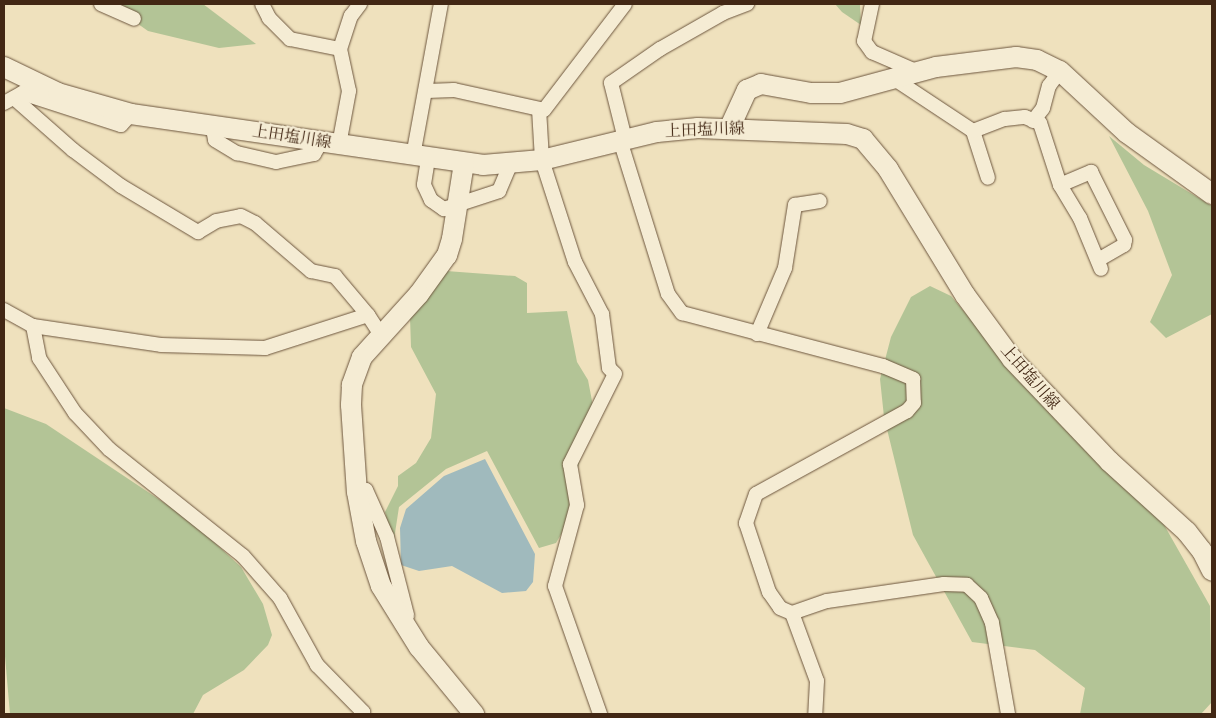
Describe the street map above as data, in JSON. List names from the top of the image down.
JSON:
{
  "streets": {
    "main road": ["上田塩川線"]
  }
}
